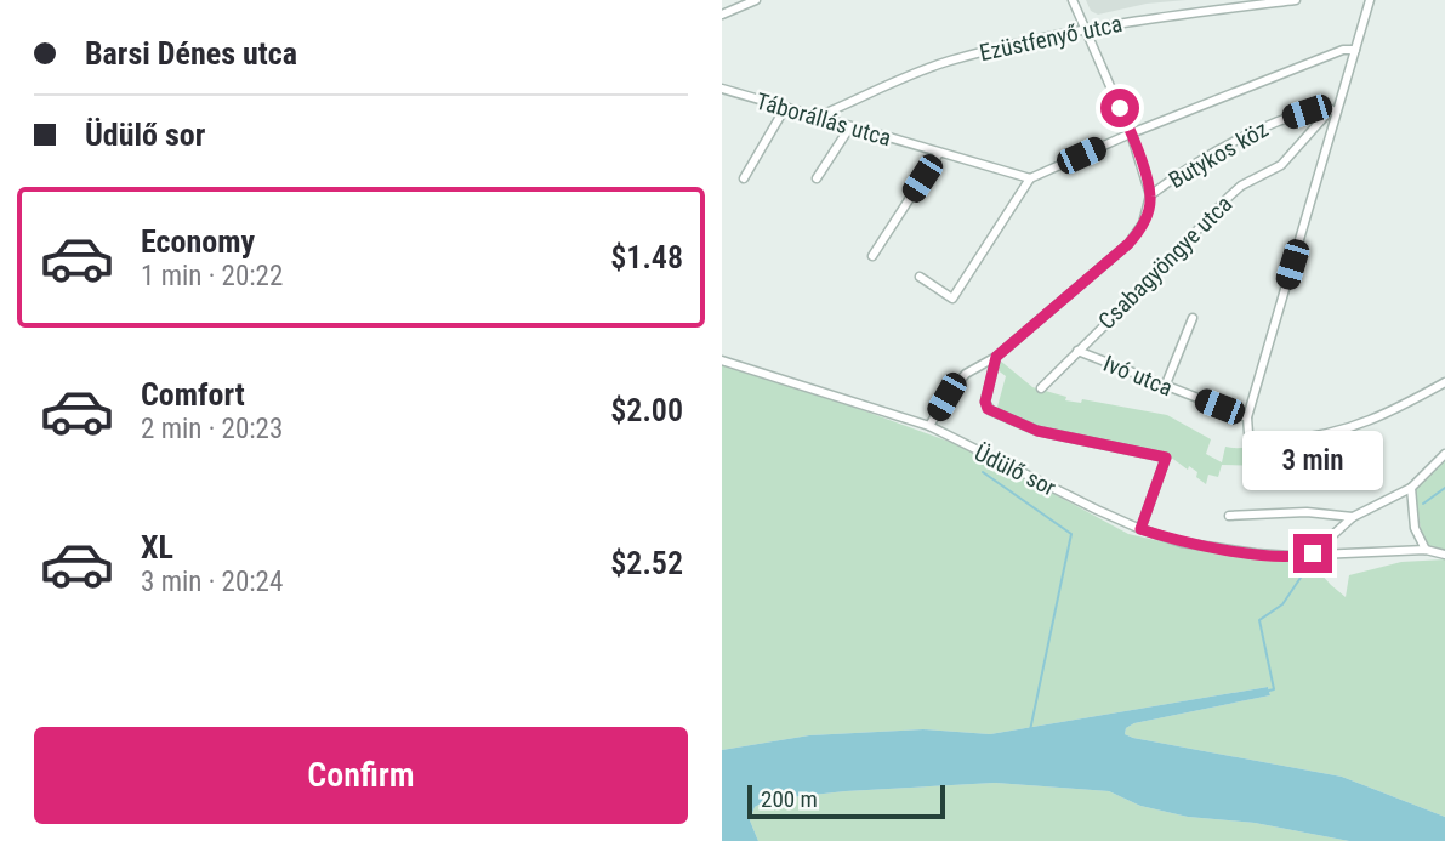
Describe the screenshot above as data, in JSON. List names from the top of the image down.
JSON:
{
  "streets": {
    "street": [
      "Ezüstfenyő utca",
      "Táborállás utca",
      "Butykos köz",
      "Csabagyöngye utca",
      "Ivó utca",
      "Üdülő sor"
    ]
  },
  "crossings": [
    ["Ezüstfenyő utca", "Táborállás utca"],
    ["Butykos köz", "Csabagyöngye utca"],
    ["Csabagyöngye utca", "Ivó utca"]
  ],
  "scale_bar": "200 m",
  "page": {
    "banner": ["Barsi Dénes utca", "Üdülő sor"],
    "list": [
      {
        "name": "Economy",
        "note": "1 min · 20:22",
        "value": "$1.48"
      },
      {
        "name": "Comfort",
        "note": "2 min · 20:23",
        "value": "$2.00"
      },
      {
        "name": "XL",
        "note": "3 min · 20:24",
        "value": "$2.52"
      }
    ],
    "bubble": "3 min",
    "buttons": "Confirm",
    "scale": "200 m"
  }
}
